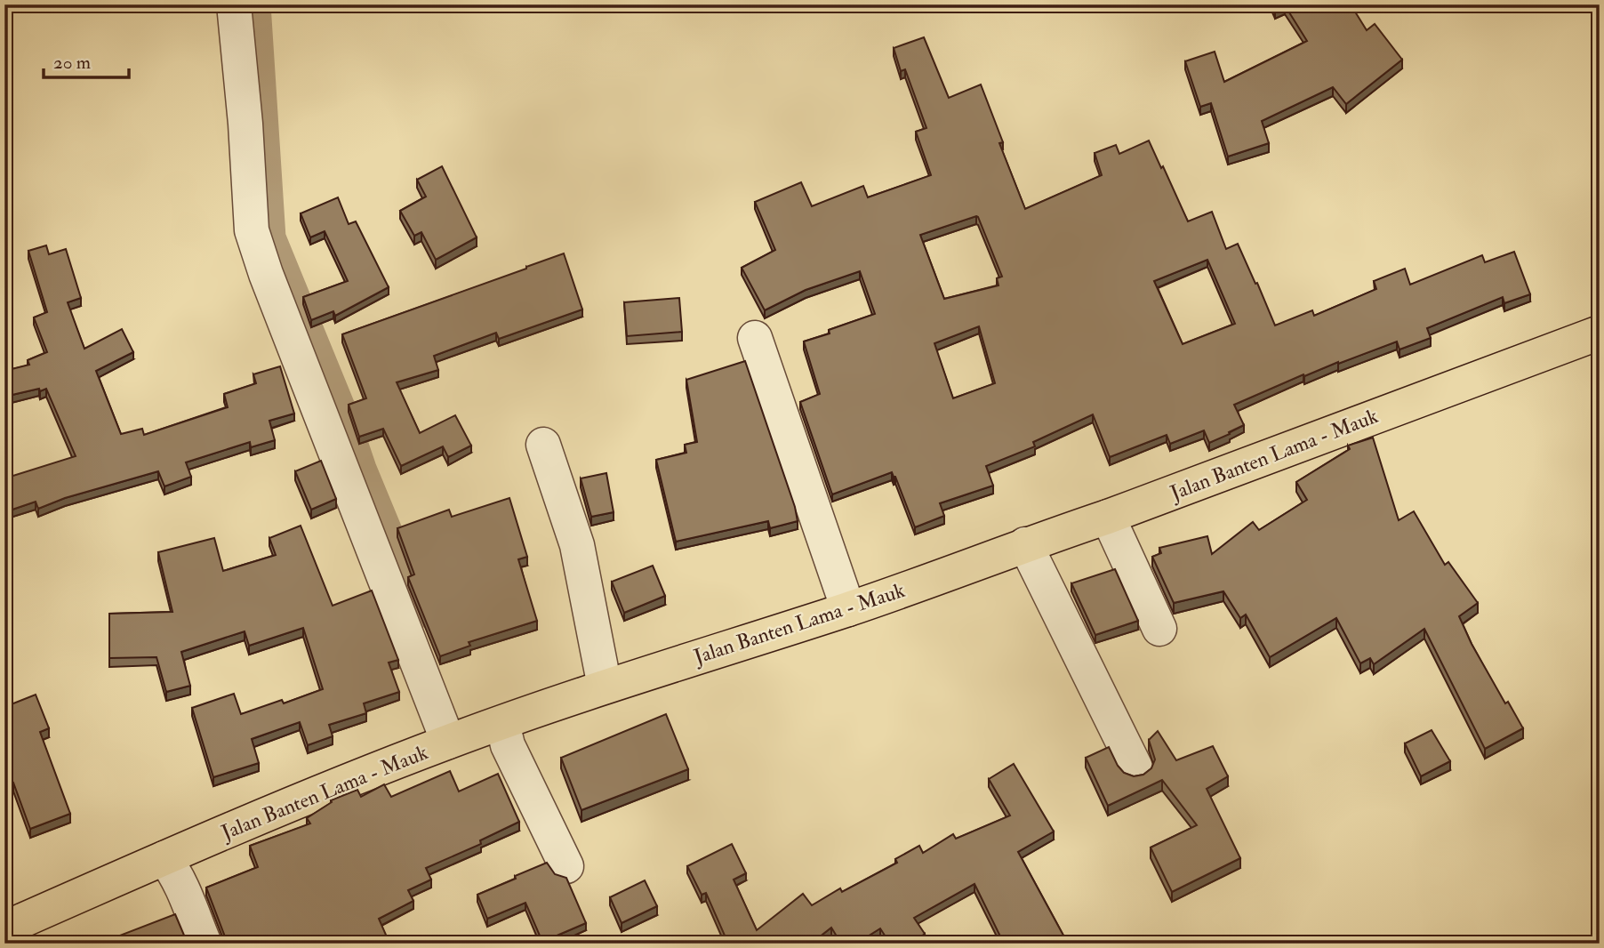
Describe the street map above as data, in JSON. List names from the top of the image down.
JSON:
{
  "streets": {
    "main road": ["Jalan Banten Lama - Mauk"]
  },
  "scale_bar": "20 m"
}
